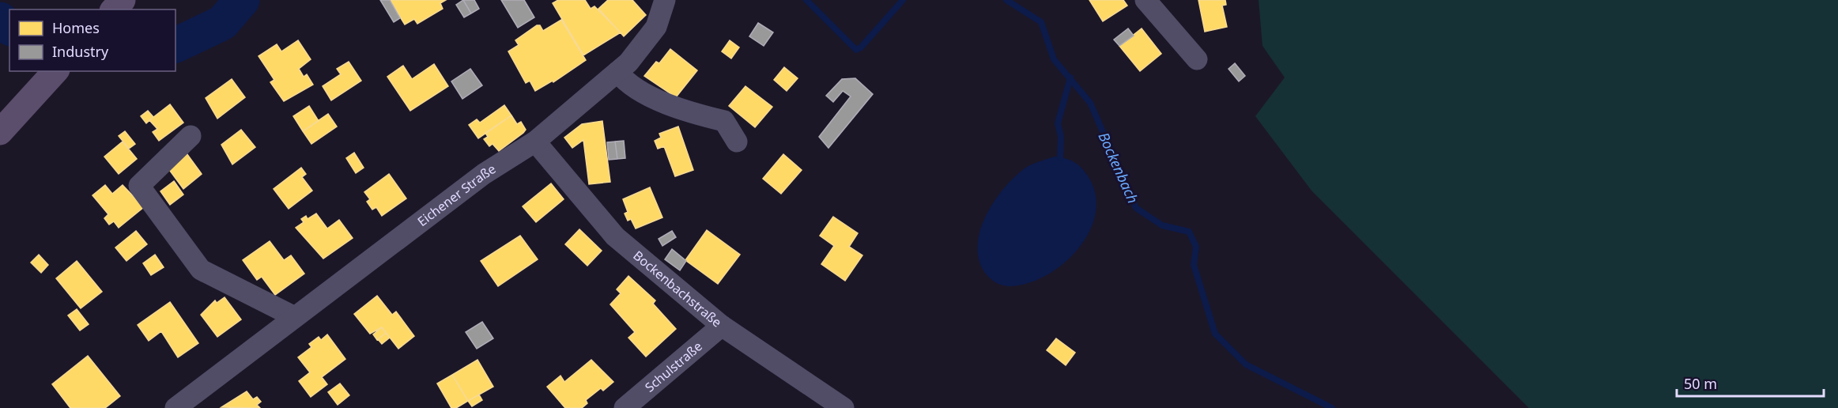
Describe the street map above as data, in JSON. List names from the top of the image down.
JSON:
{
  "streets": {
    "street": ["Eichener Straße", "Bockenbachstraße", "Schulstraße"]
  },
  "crossings": [
    ["Eichener Straße", "Bockenbachstraße"],
    ["Bockenbachstraße", "Schulstraße"]
  ],
  "water": ["Bockenbach"],
  "legend": ["Homes", "Industry"],
  "scale_bar": "50 m"
}
